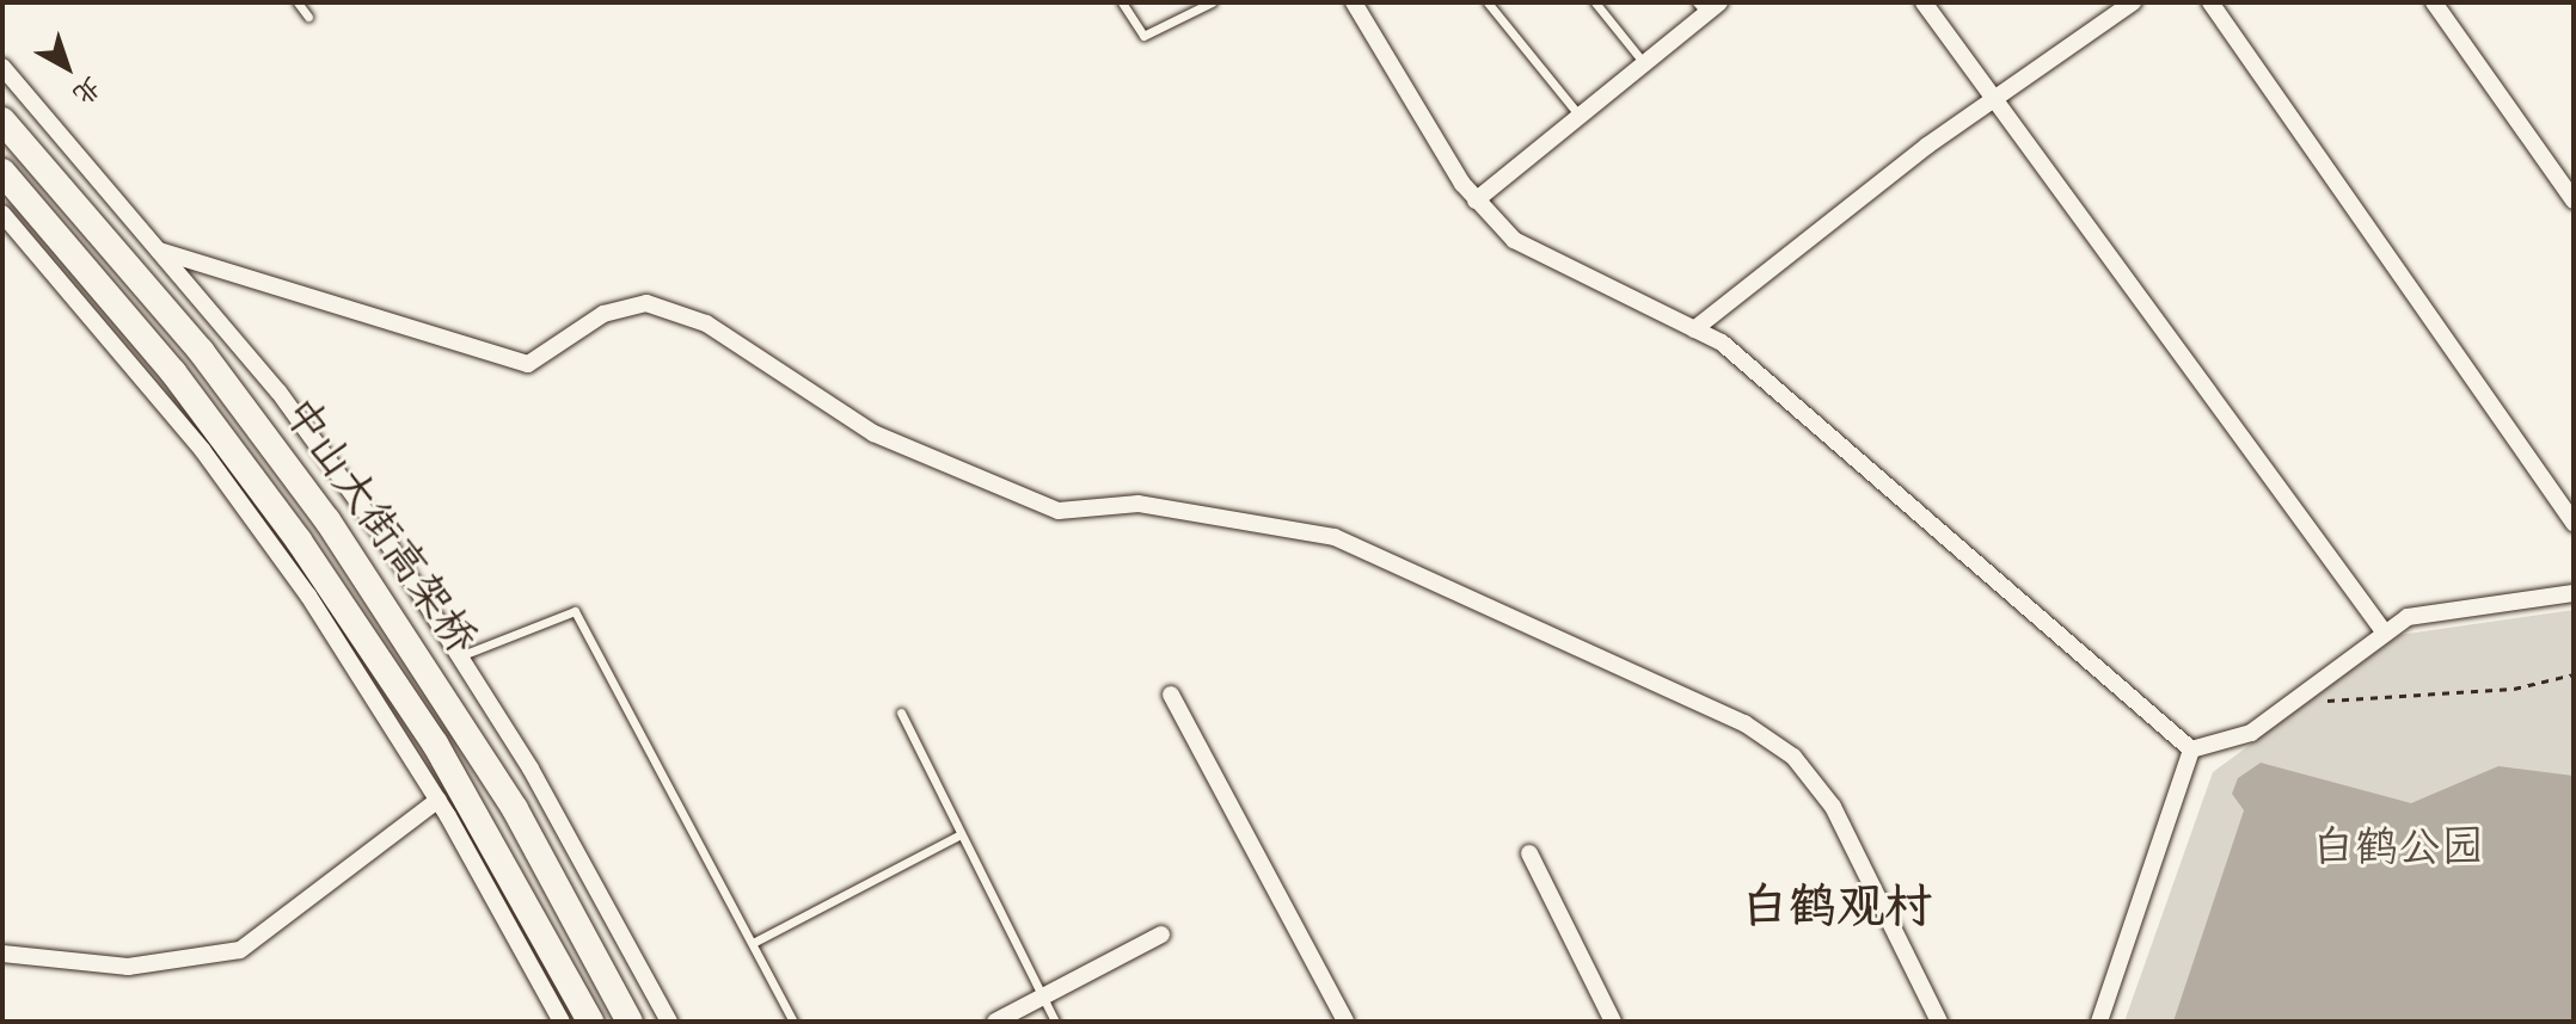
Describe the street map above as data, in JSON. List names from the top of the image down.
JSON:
{
  "streets": {
    "main road": ["中山大街高架桥"]
  },
  "districts": ["白鹤观村"],
  "parks": ["白鹤公园"],
  "north": "bottom right"
}
